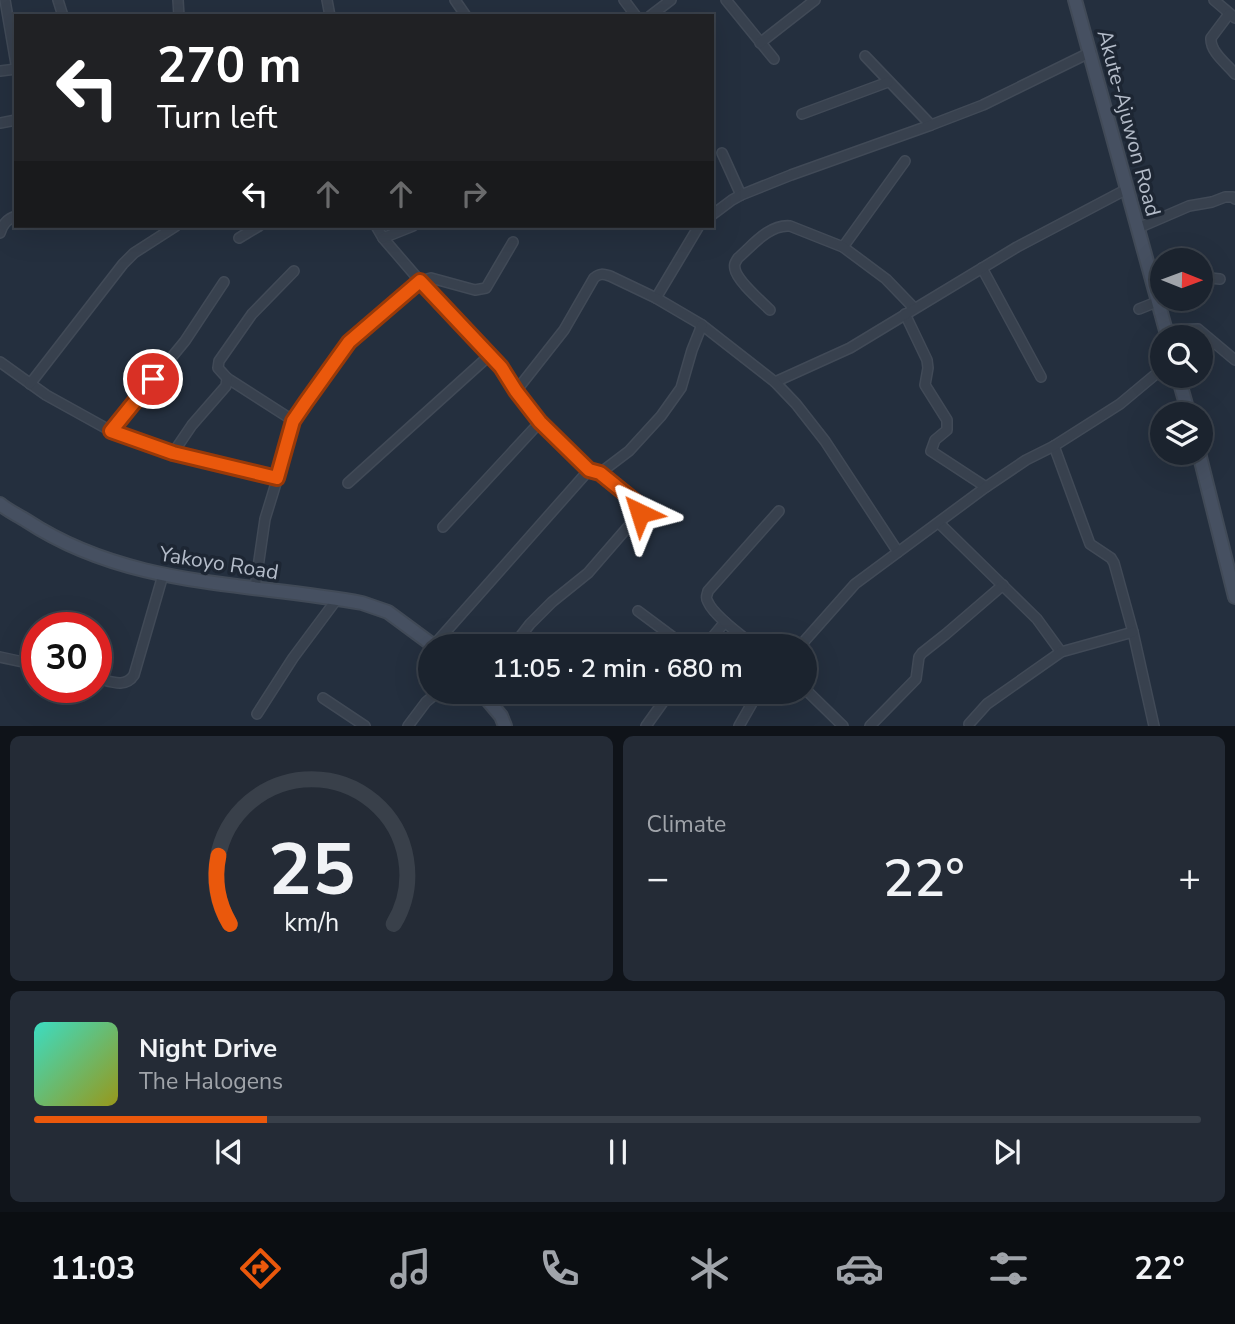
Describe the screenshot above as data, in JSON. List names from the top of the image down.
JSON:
{
  "streets": {
    "main road": ["Akute-Ajuwon Road", "Yakoyo Road"]
  },
  "north": "right",
  "page": {
    "turn": ["270 m", "Turn left"],
    "limit": "30",
    "trip": "11:05 · 2 min · 680 m",
    "tile": "Climate",
    "heat": ["−", "22°", "+"],
    "song": ["Night Drive", "The Halogens"],
    "tabs": ["11:03", "22°"],
    "gauge": ["25", "km/h"]
  }
}
